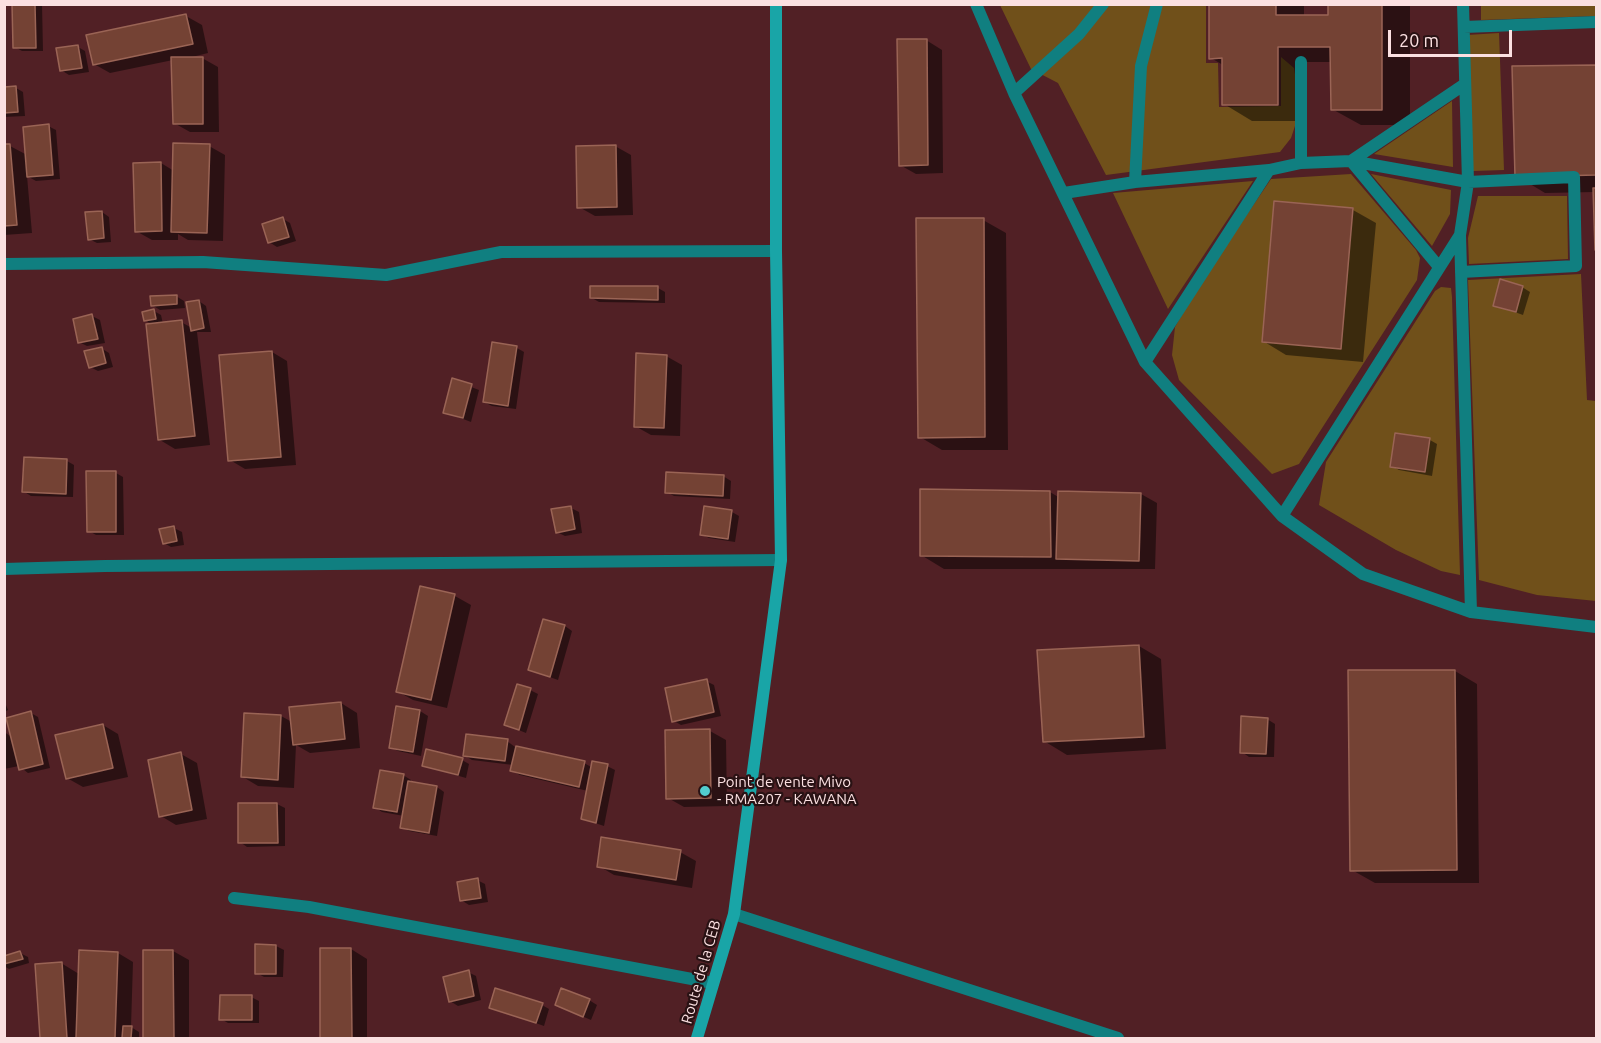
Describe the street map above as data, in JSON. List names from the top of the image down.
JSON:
{
  "streets": {
    "main road": ["Route de la CEB"]
  },
  "places": ["Point de vente Mivo - RMA207 - KAWANA"],
  "scale_bar": "20 m"
}
